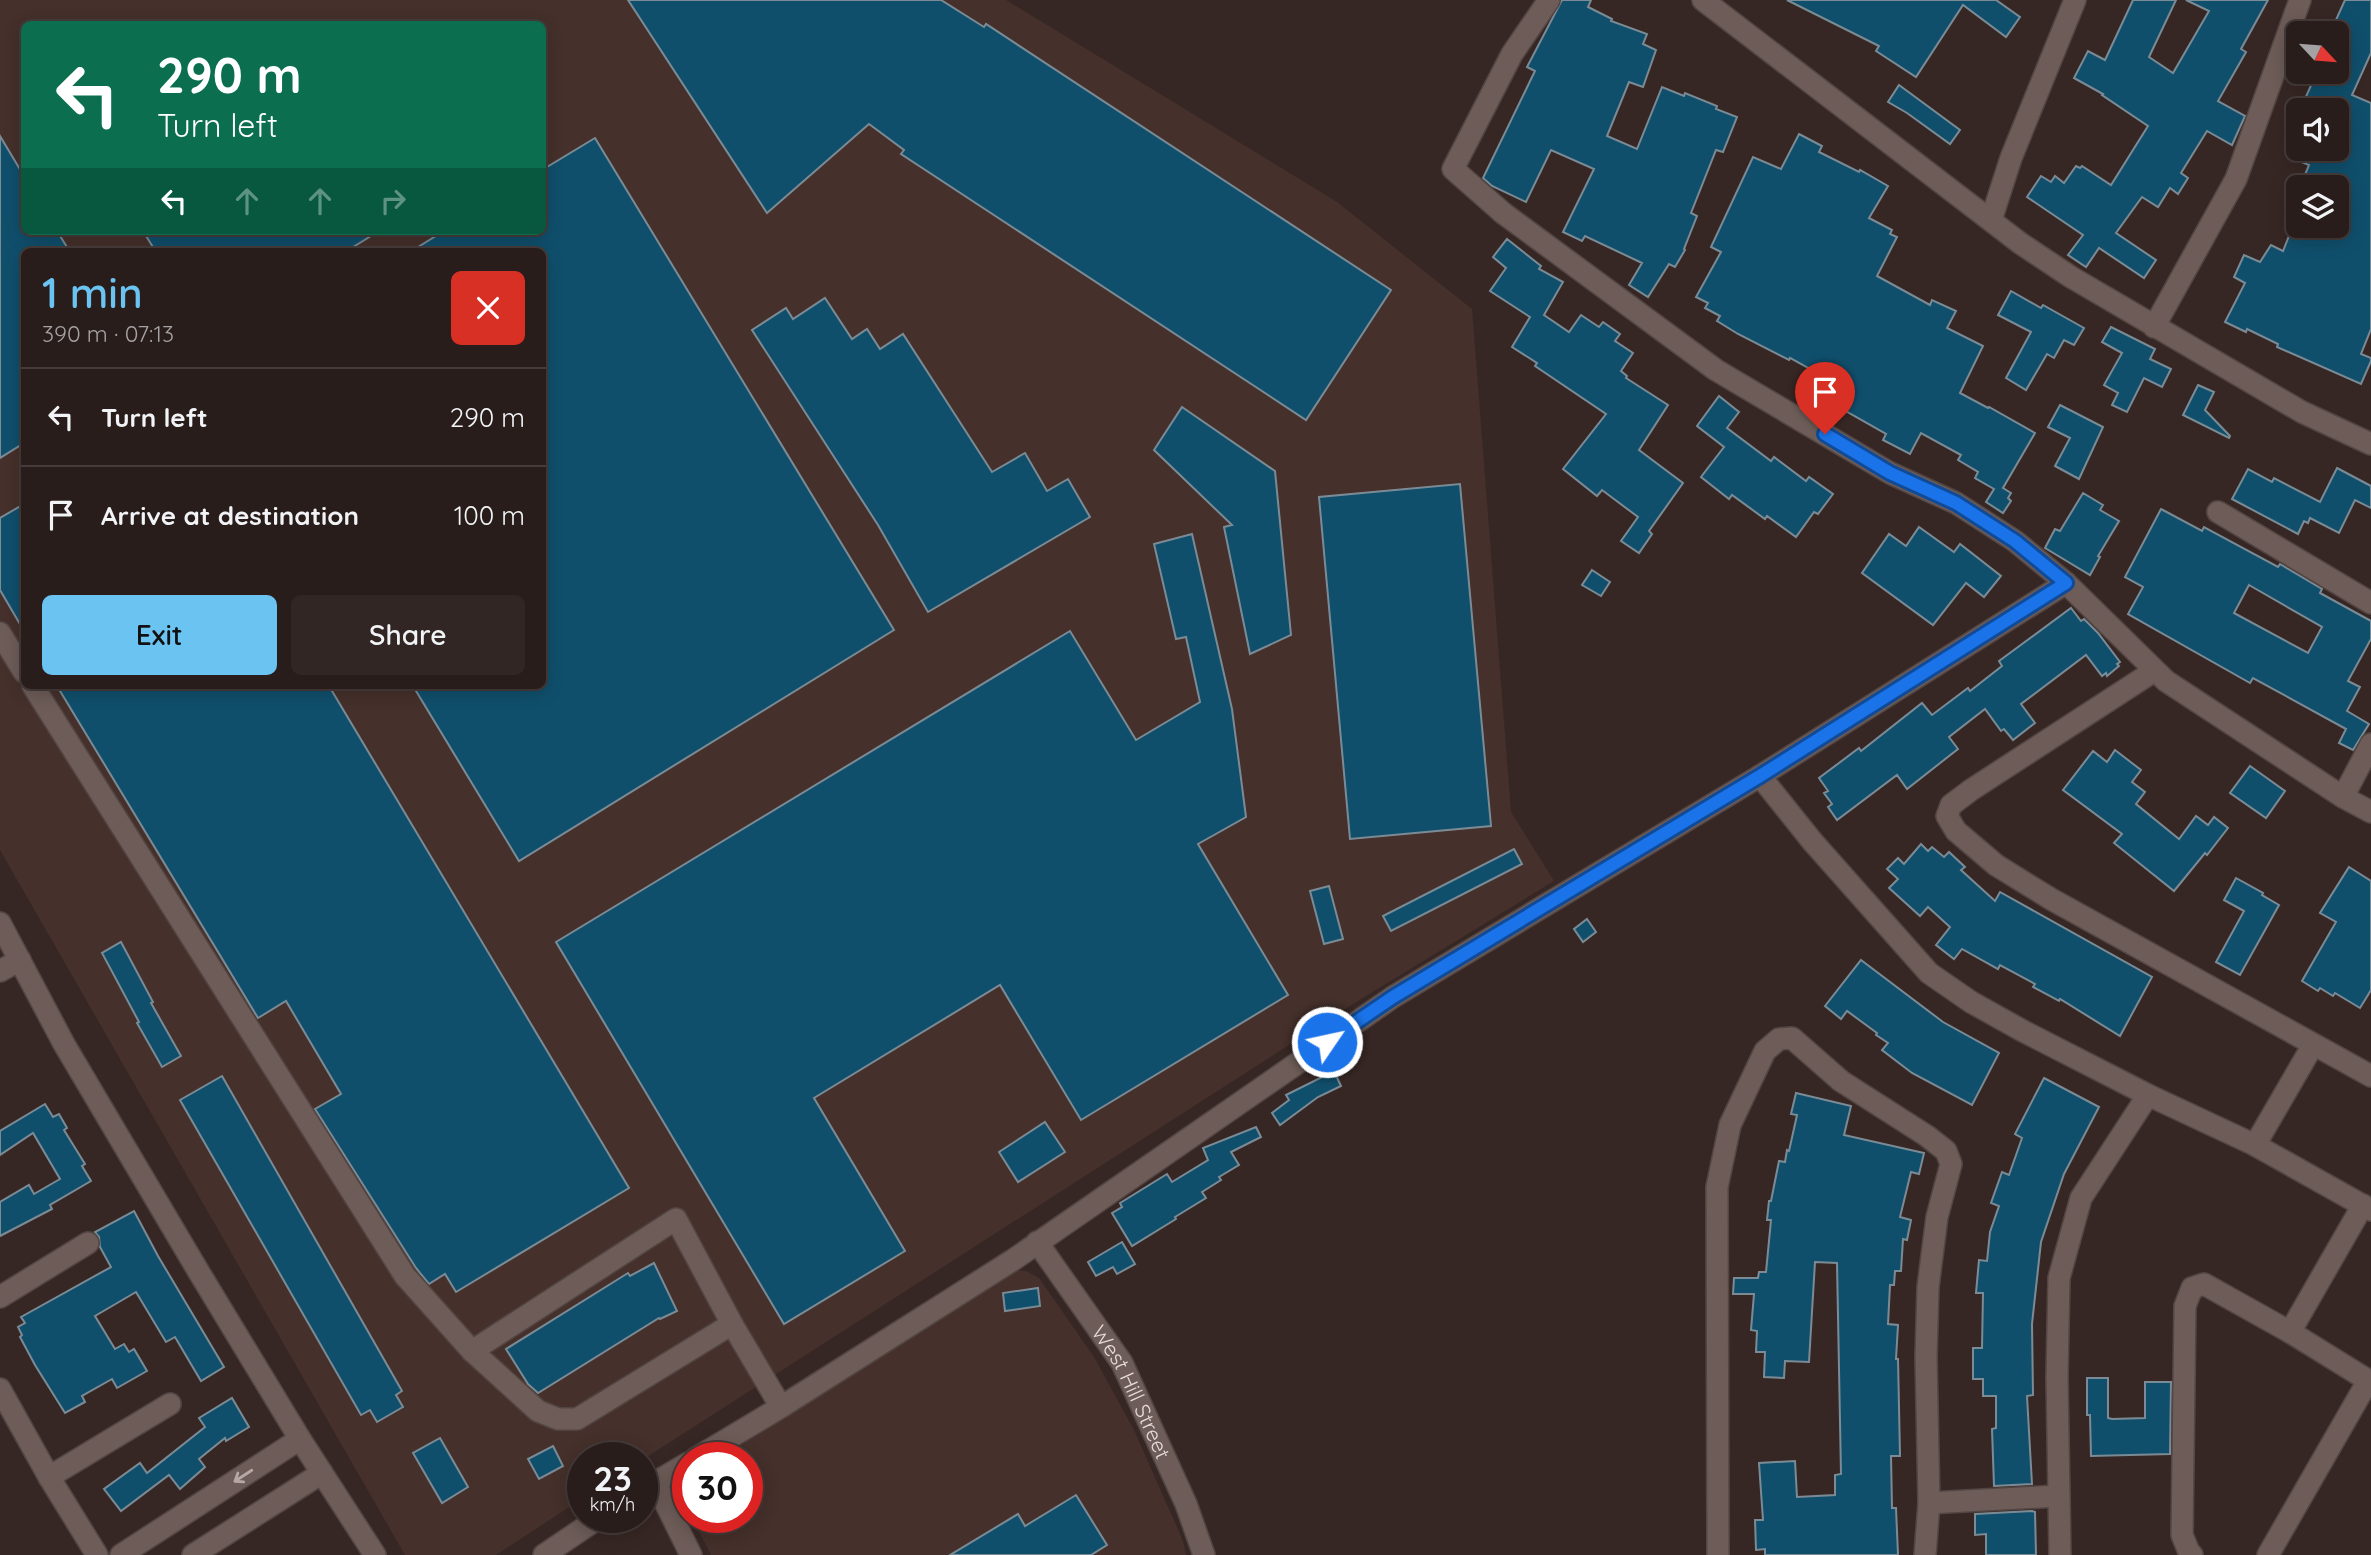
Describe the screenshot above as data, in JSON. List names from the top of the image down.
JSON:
{
  "streets": {
    "street": ["West Hill Street"]
  },
  "north": "bottom right",
  "page": {
    "turn": ["290 m", "Turn left"],
    "heading": ["1 min", "390 m · 07:13"],
    "list": [
      {
        "name": "Turn left",
        "value": "290 m"
      },
      {
        "name": "Arrive at destination",
        "value": "100 m"
      }
    ],
    "buttons": ["Exit", "Share"],
    "speed": "23 km/h",
    "limit": "30"
  }
}
